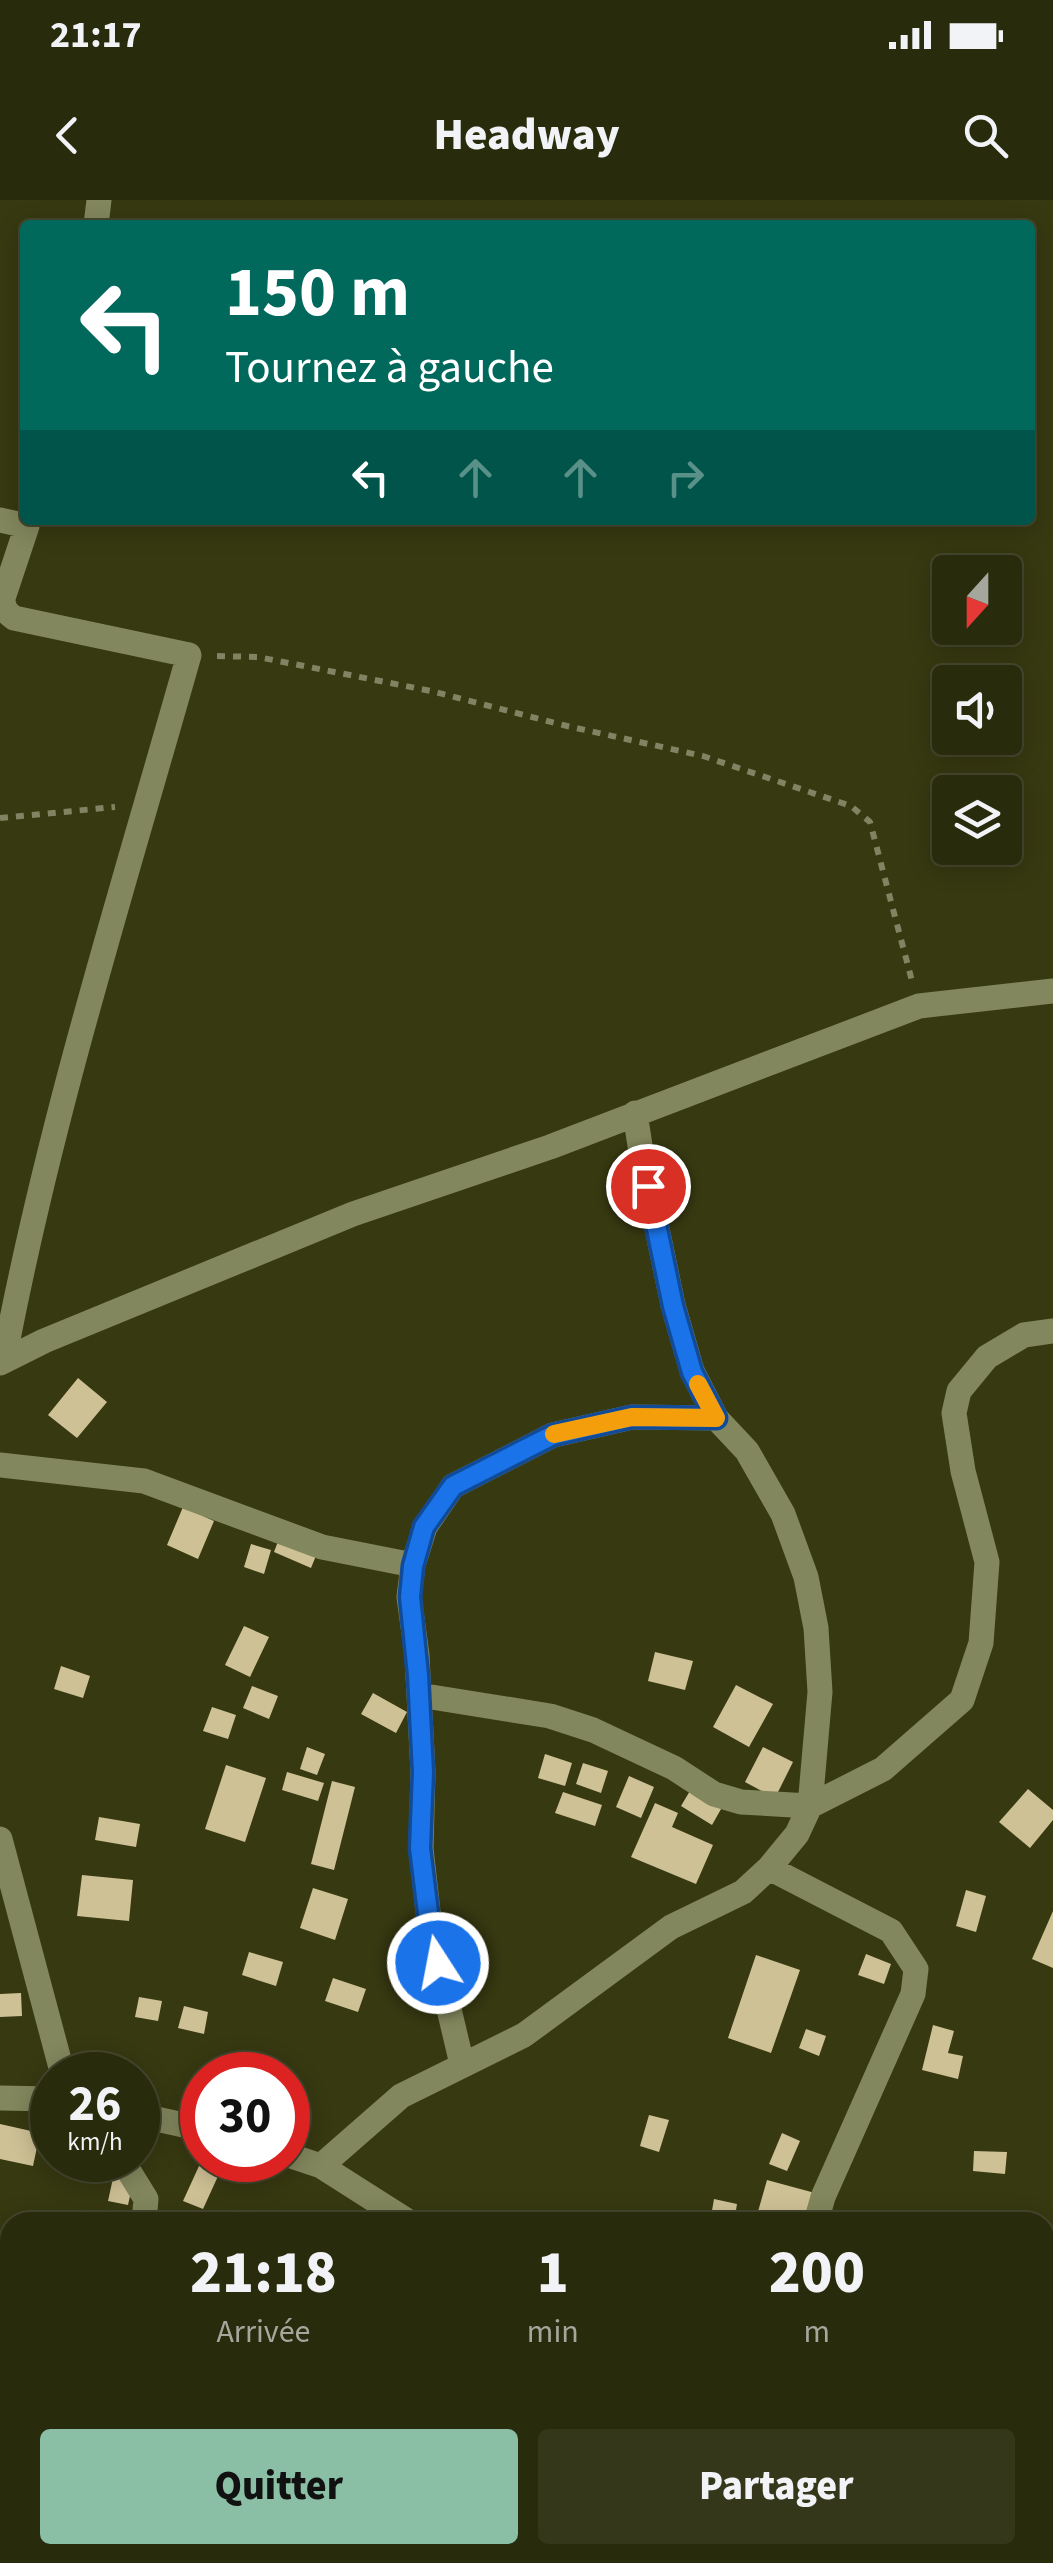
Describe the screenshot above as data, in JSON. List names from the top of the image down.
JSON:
{
  "north": "bottom",
  "page": {
    "status": "21:17",
    "header": "Headway",
    "turn": ["150 m", "Tournez à gauche"],
    "speed": "26 km/h",
    "limit": "30",
    "eta": [
      "21:18",
      "Arrivée",
      "1",
      "min",
      "200",
      "m"
    ],
    "buttons": ["Quitter", "Partager"]
  }
}
